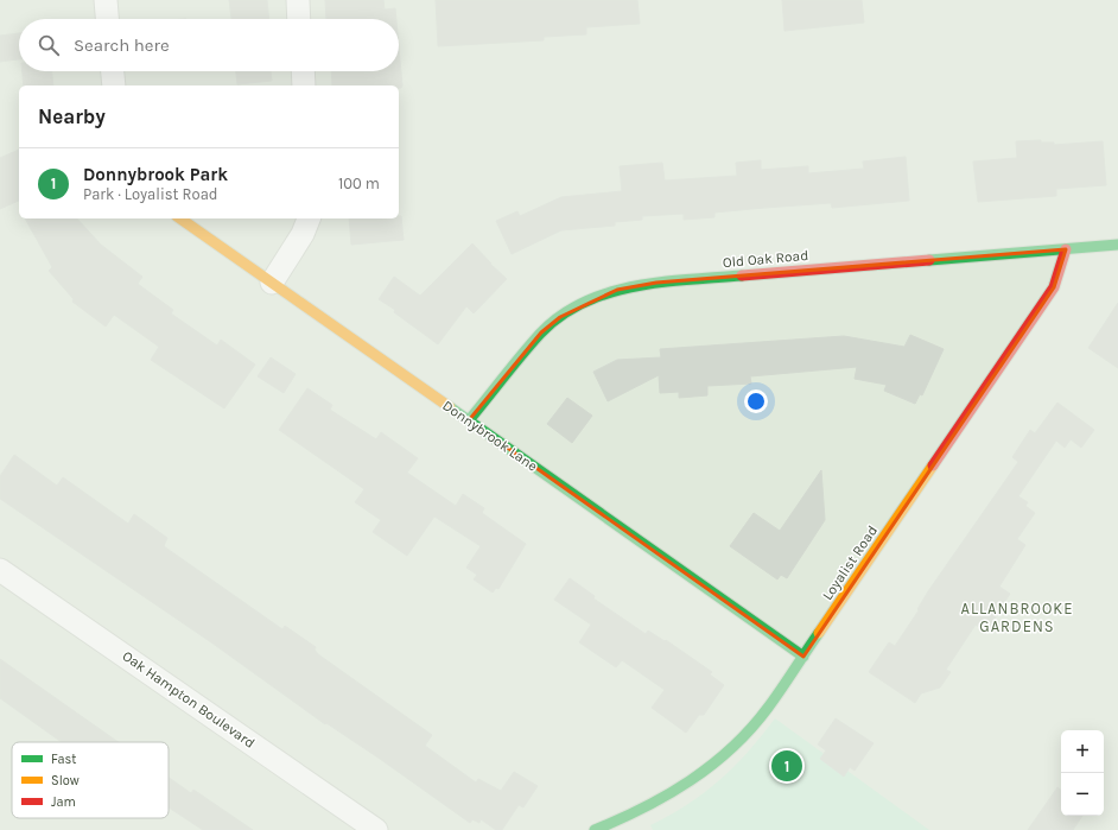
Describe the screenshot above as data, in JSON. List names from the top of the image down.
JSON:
{
  "streets": {
    "street": [
      "Old Oak Road",
      "Donnybrook Lane",
      "Loyalist Road",
      "Oak Hampton Boulevard"
    ]
  },
  "crossings": [
    ["Old Oak Road", "Donnybrook Lane"],
    ["Old Oak Road", "Loyalist Road"],
    ["Donnybrook Lane", "Loyalist Road"]
  ],
  "districts": ["ALLANBROOKE GARDENS"],
  "legend": ["Fast", "Slow", "Jam"],
  "page": {
    "search": "Search here",
    "heading": "Nearby",
    "list": [
      {
        "mark": "1",
        "name": "Donnybrook Park",
        "note": "Park · Loyalist Road",
        "value": "100 m"
      }
    ],
    "map_buttons": ["+", "−"],
    "pins": "1"
  }
}
